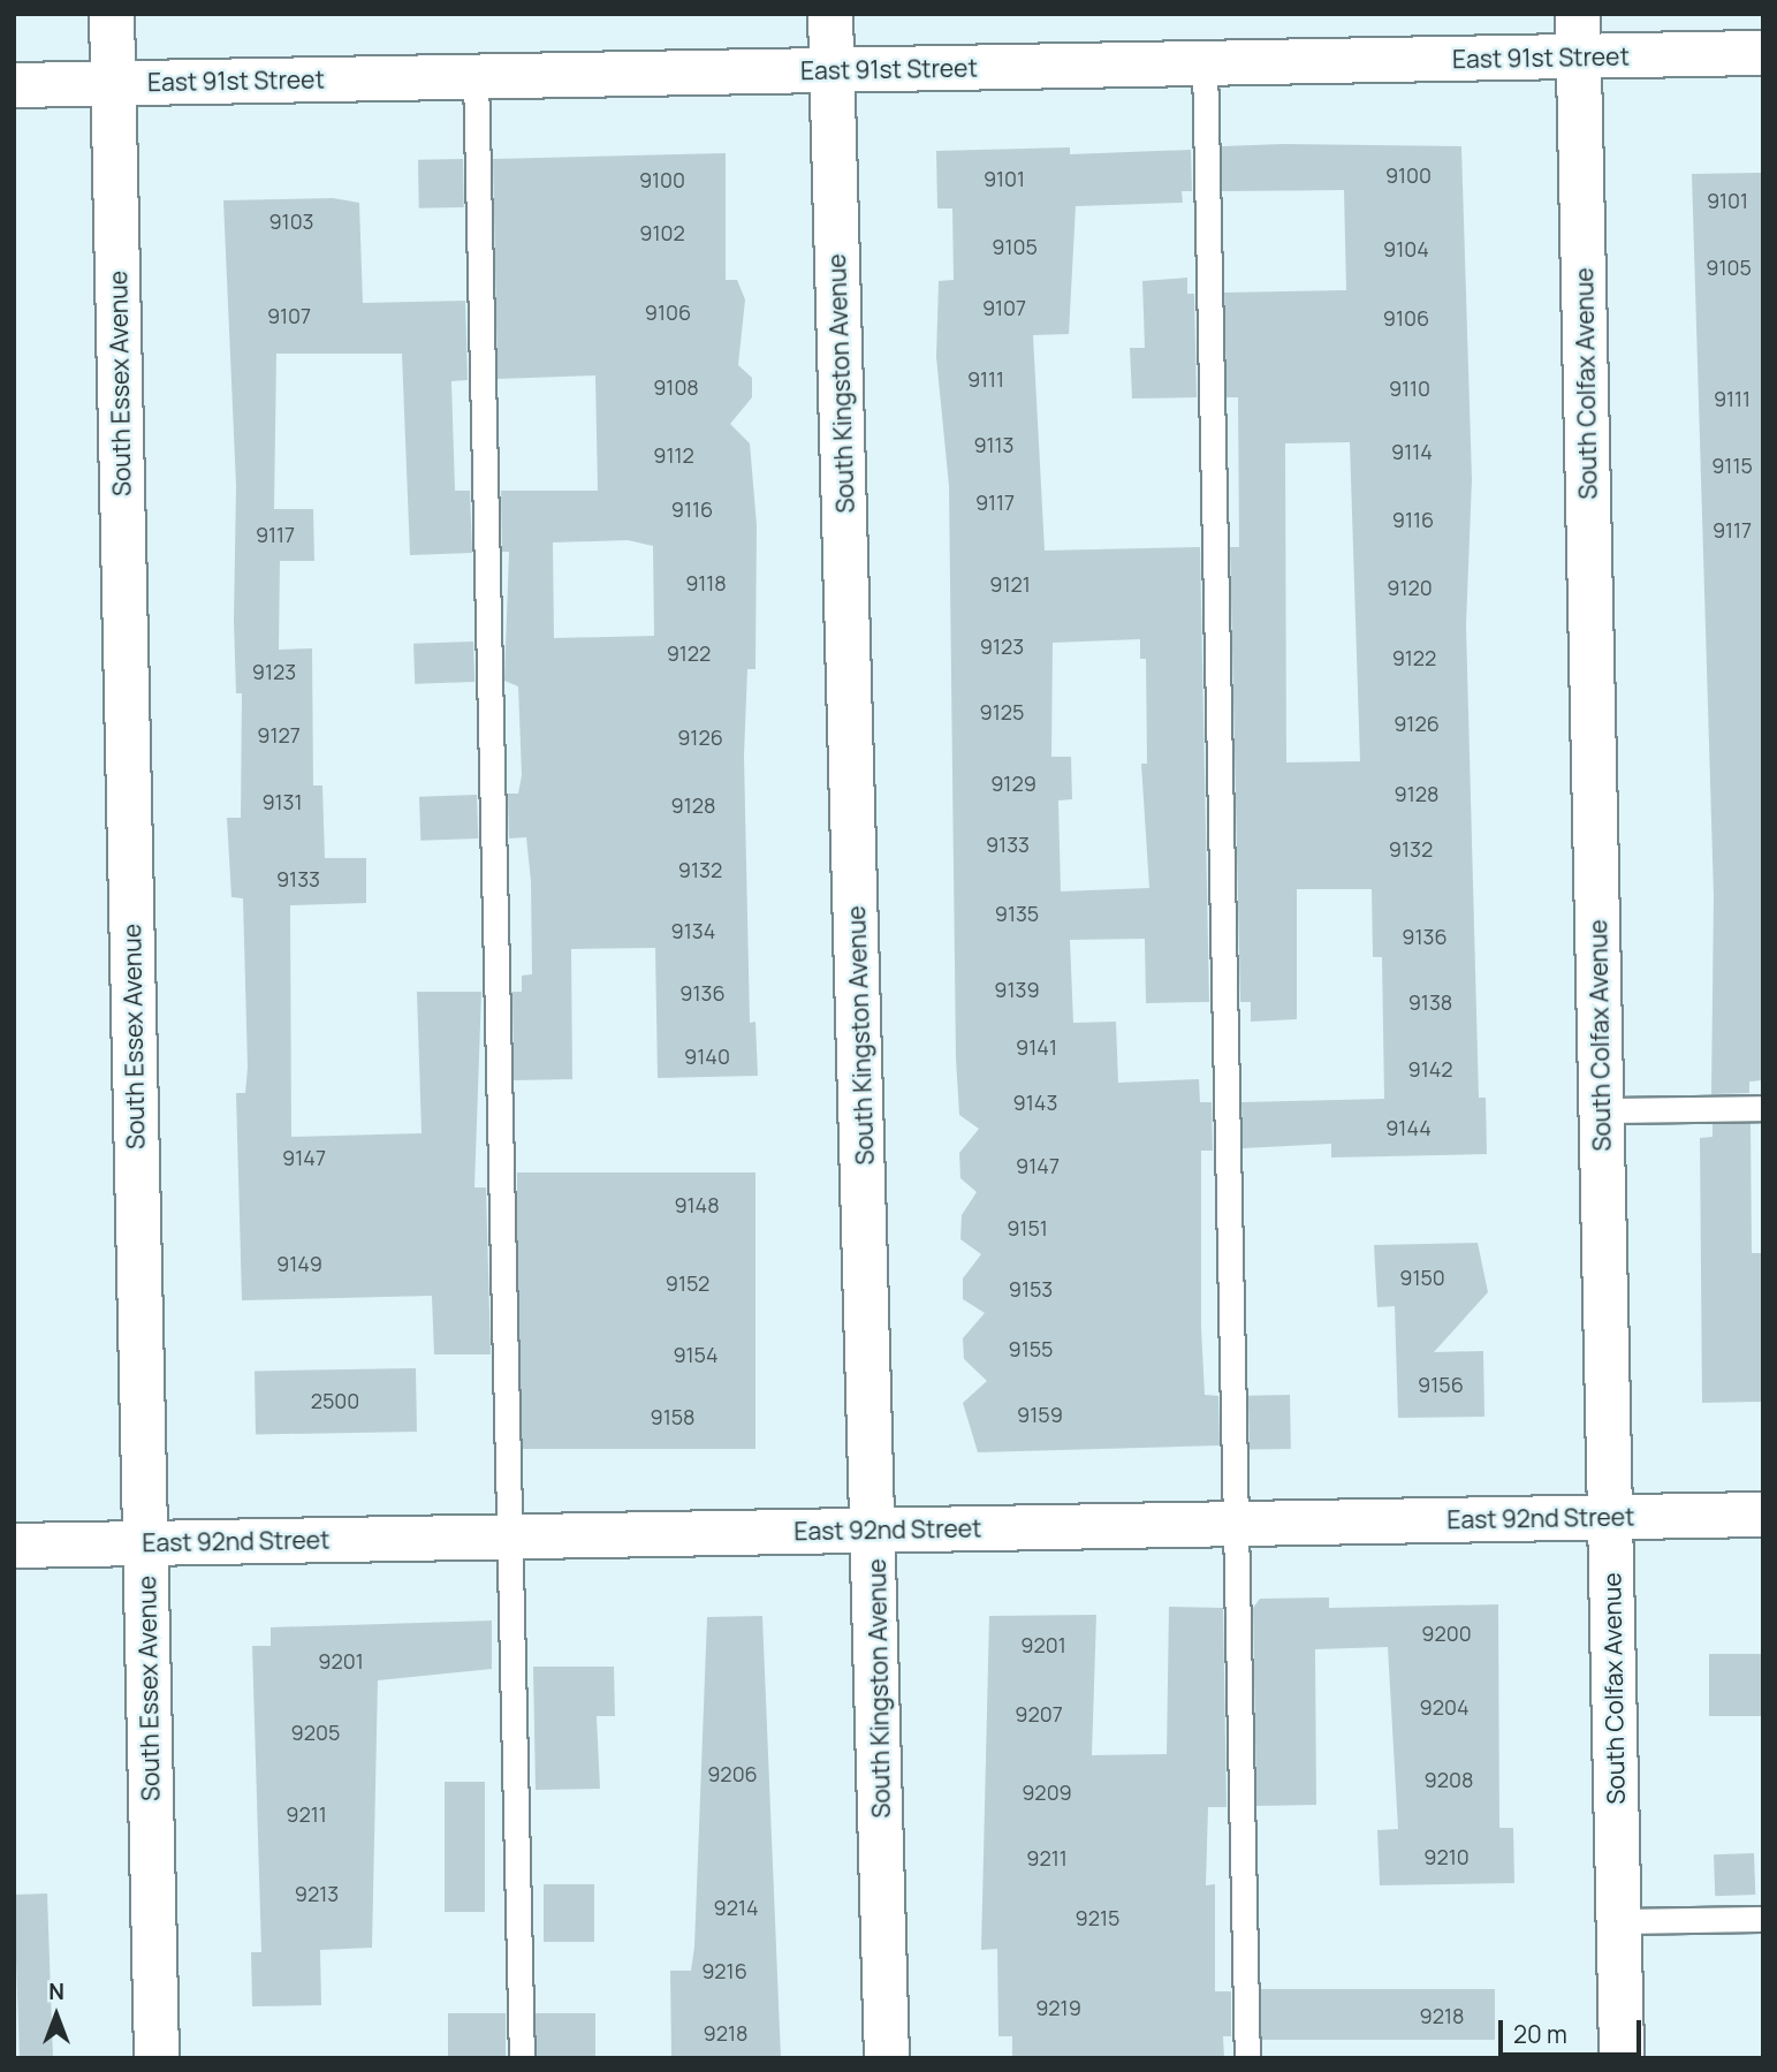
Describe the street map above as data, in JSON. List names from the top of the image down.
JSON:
{
  "streets": {
    "street": [
      "East 91st Street",
      "South Essex Avenue",
      "South Kingston Avenue",
      "South Colfax Avenue",
      "East 92nd Street"
    ]
  },
  "crossings": [
    ["East 91st Street", "South Essex Avenue"],
    ["East 91st Street", "South Kingston Avenue"],
    ["East 91st Street", "South Colfax Avenue"],
    ["South Essex Avenue", "East 92nd Street"],
    ["South Kingston Avenue", "East 92nd Street"],
    ["South Colfax Avenue", "East 92nd Street"]
  ],
  "house_numbers": [
    "9100",
    "9101",
    "9100",
    "9101",
    "9103",
    "9102",
    "9105",
    "9104",
    "9105",
    "9107",
    "9106",
    "9107",
    "9106",
    "9111",
    "9108",
    "9110",
    "9111",
    "9113",
    "9114",
    "9112",
    "9115",
    "9117",
    "9116",
    "9116",
    "9117",
    "9117",
    "9118",
    "9121",
    "9120",
    "9123",
    "9122",
    "9122",
    "9123",
    "9125",
    "9126",
    "9127",
    "9126",
    "9129",
    "9128",
    "9131",
    "9128",
    "9133",
    "9132",
    "9132",
    "9133",
    "9135",
    "9134",
    "9136",
    "9139",
    "9136",
    "9138",
    "9141",
    "9140",
    "9142",
    "9143",
    "9144",
    "9147",
    "9147",
    "9148",
    "9151",
    "9149",
    "9150",
    "9152",
    "9153",
    "9155",
    "9154",
    "9156",
    "2500",
    "9159",
    "9158",
    "9200",
    "9201",
    "9201",
    "9204",
    "9207",
    "9205",
    "9206",
    "9208",
    "9209",
    "9211",
    "9210",
    "9211",
    "9213",
    "9214",
    "9215",
    "9216",
    "9219",
    "9218",
    "9218"
  ],
  "scale_bar": "20 m",
  "north": "top"
}
